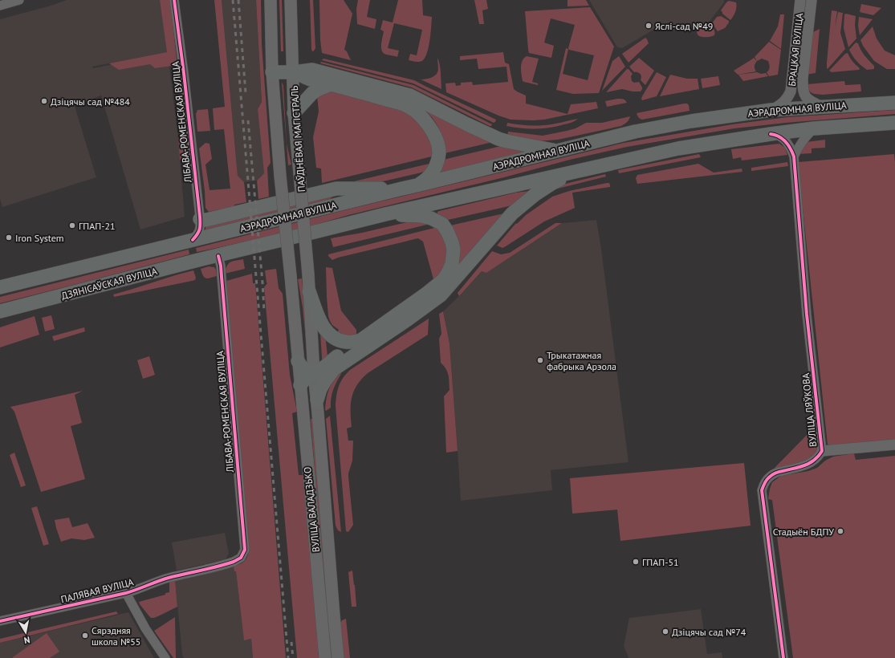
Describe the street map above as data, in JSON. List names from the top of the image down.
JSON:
{
  "streets": {
    "main road": [
      "АЭРАДРОМНАЯ ВУЛІЦА",
      "ПАЎДНЁВАЯ МАГІСТРАЛЬ",
      "ДЗЯНІСАЎСКАЯ ВУЛІЦА",
      "ВУЛІЦА ВАЛАДЗЬКО"
    ],
    "street": [
      "БРАЦКАЯ ВУЛІЦА",
      "ЛІБАВА-РОМЕНСКАЯ ВУЛІЦА",
      "ВУЛІЦА ЛЯЎКОВА",
      "ПАЛЯВАЯ ВУЛІЦА"
    ]
  },
  "crossings": [
    ["БРАЦКАЯ ВУЛІЦА", "АЭРАДРОМНАЯ ВУЛІЦА"],
    ["АЭРАДРОМНАЯ ВУЛІЦА", "ЛІБАВА-РОМЕНСКАЯ ВУЛІЦА"],
    ["ЛІБАВА-РОМЕНСКАЯ ВУЛІЦА", "ДЗЯНІСАЎСКАЯ ВУЛІЦА"],
    ["ЛІБАВА-РОМЕНСКАЯ ВУЛІЦА", "ПАЛЯВАЯ ВУЛІЦА"],
    ["ПАЎДНЁВАЯ МАГІСТРАЛЬ", "ВУЛІЦА ВАЛАДЗЬКО"]
  ],
  "places": [
    "Яслі-сад №49",
    "Дзіцячы сад №484",
    "ГПАП-21",
    "Iron System",
    "Трыкатажная фабрыка Арэола",
    "Стадыён БДПУ",
    "ГПАП-51",
    "Дзіцячы сад №74",
    "Сярэдняя школа №55"
  ],
  "north": "bottom"
}
